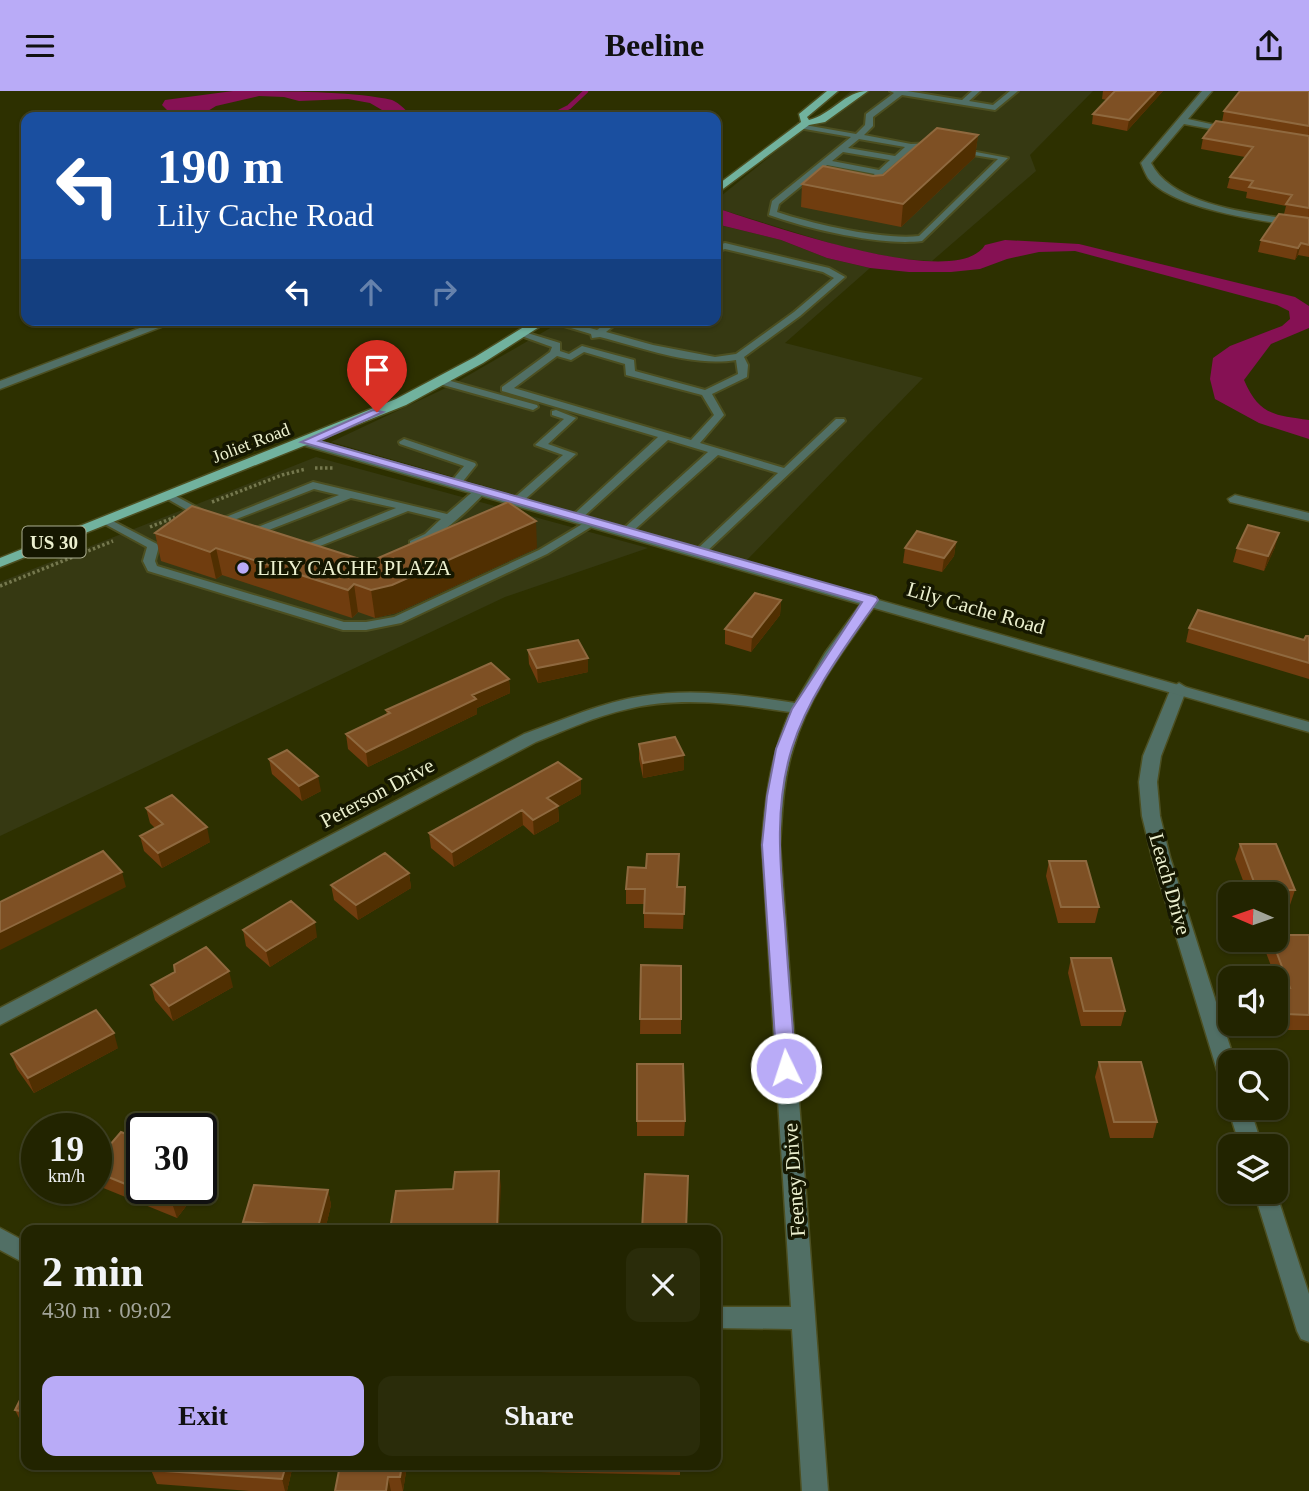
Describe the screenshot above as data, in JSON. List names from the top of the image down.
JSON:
{
  "streets": {
    "main road": ["Joliet Road", "US 30"],
    "street": [
      "Lily Cache Road",
      "Peterson Drive",
      "Leach Drive",
      "Feeney Drive"
    ]
  },
  "crossings": [
    ["Joliet Road", "Lily Cache Road"],
    ["Lily Cache Road", "Leach Drive"],
    ["Lily Cache Road", "Feeney Drive"],
    ["Peterson Drive", "Feeney Drive"]
  ],
  "places": ["LILY CACHE PLAZA"],
  "north": "left",
  "page": {
    "header": "Beeline",
    "turn": ["190 m", "Lily Cache Road"],
    "speed": "19 km/h",
    "limit": "30",
    "heading": ["2 min", "430 m · 09:02"],
    "buttons": ["Exit", "Share"]
  }
}
